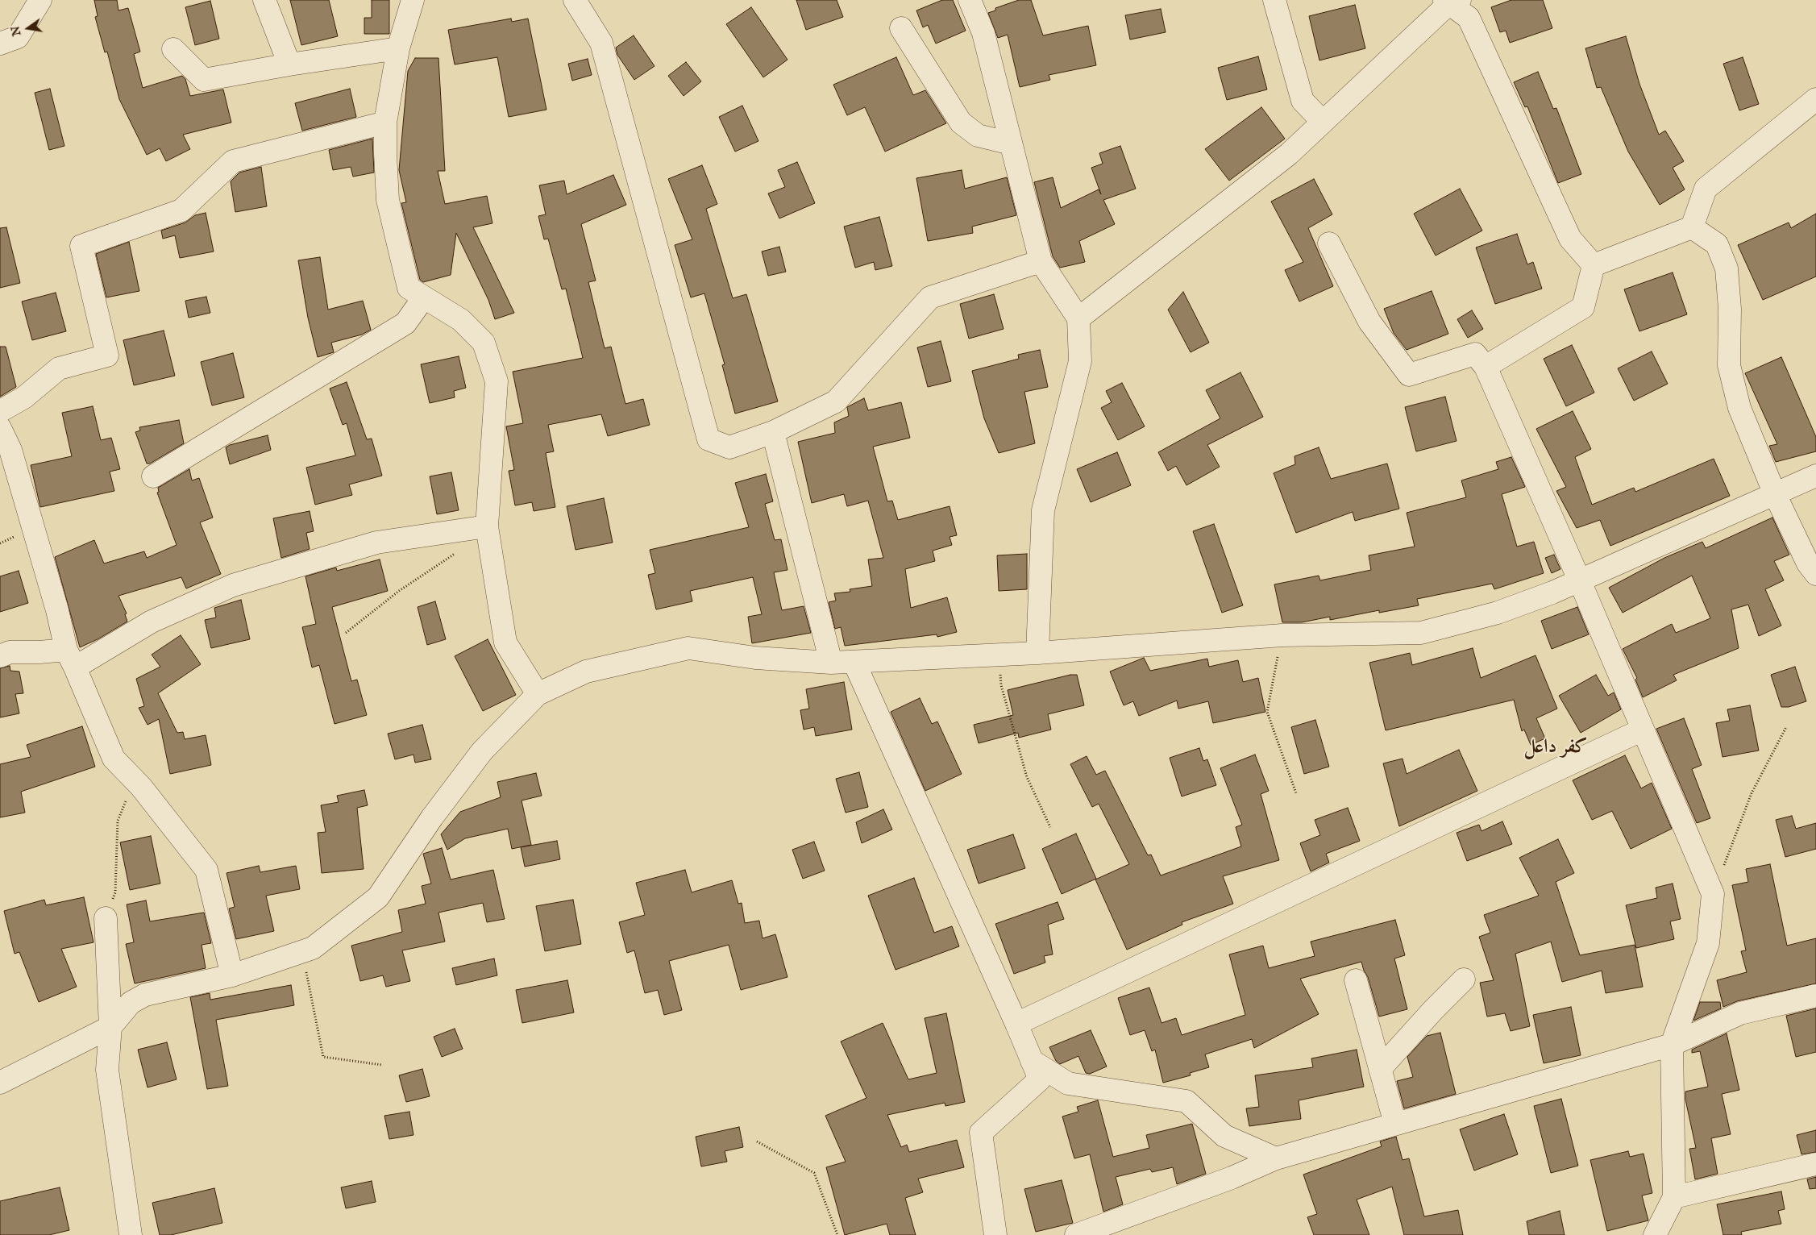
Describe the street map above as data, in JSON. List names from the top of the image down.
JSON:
{
  "districts": ["كفر داعل"],
  "north": "left"
}
